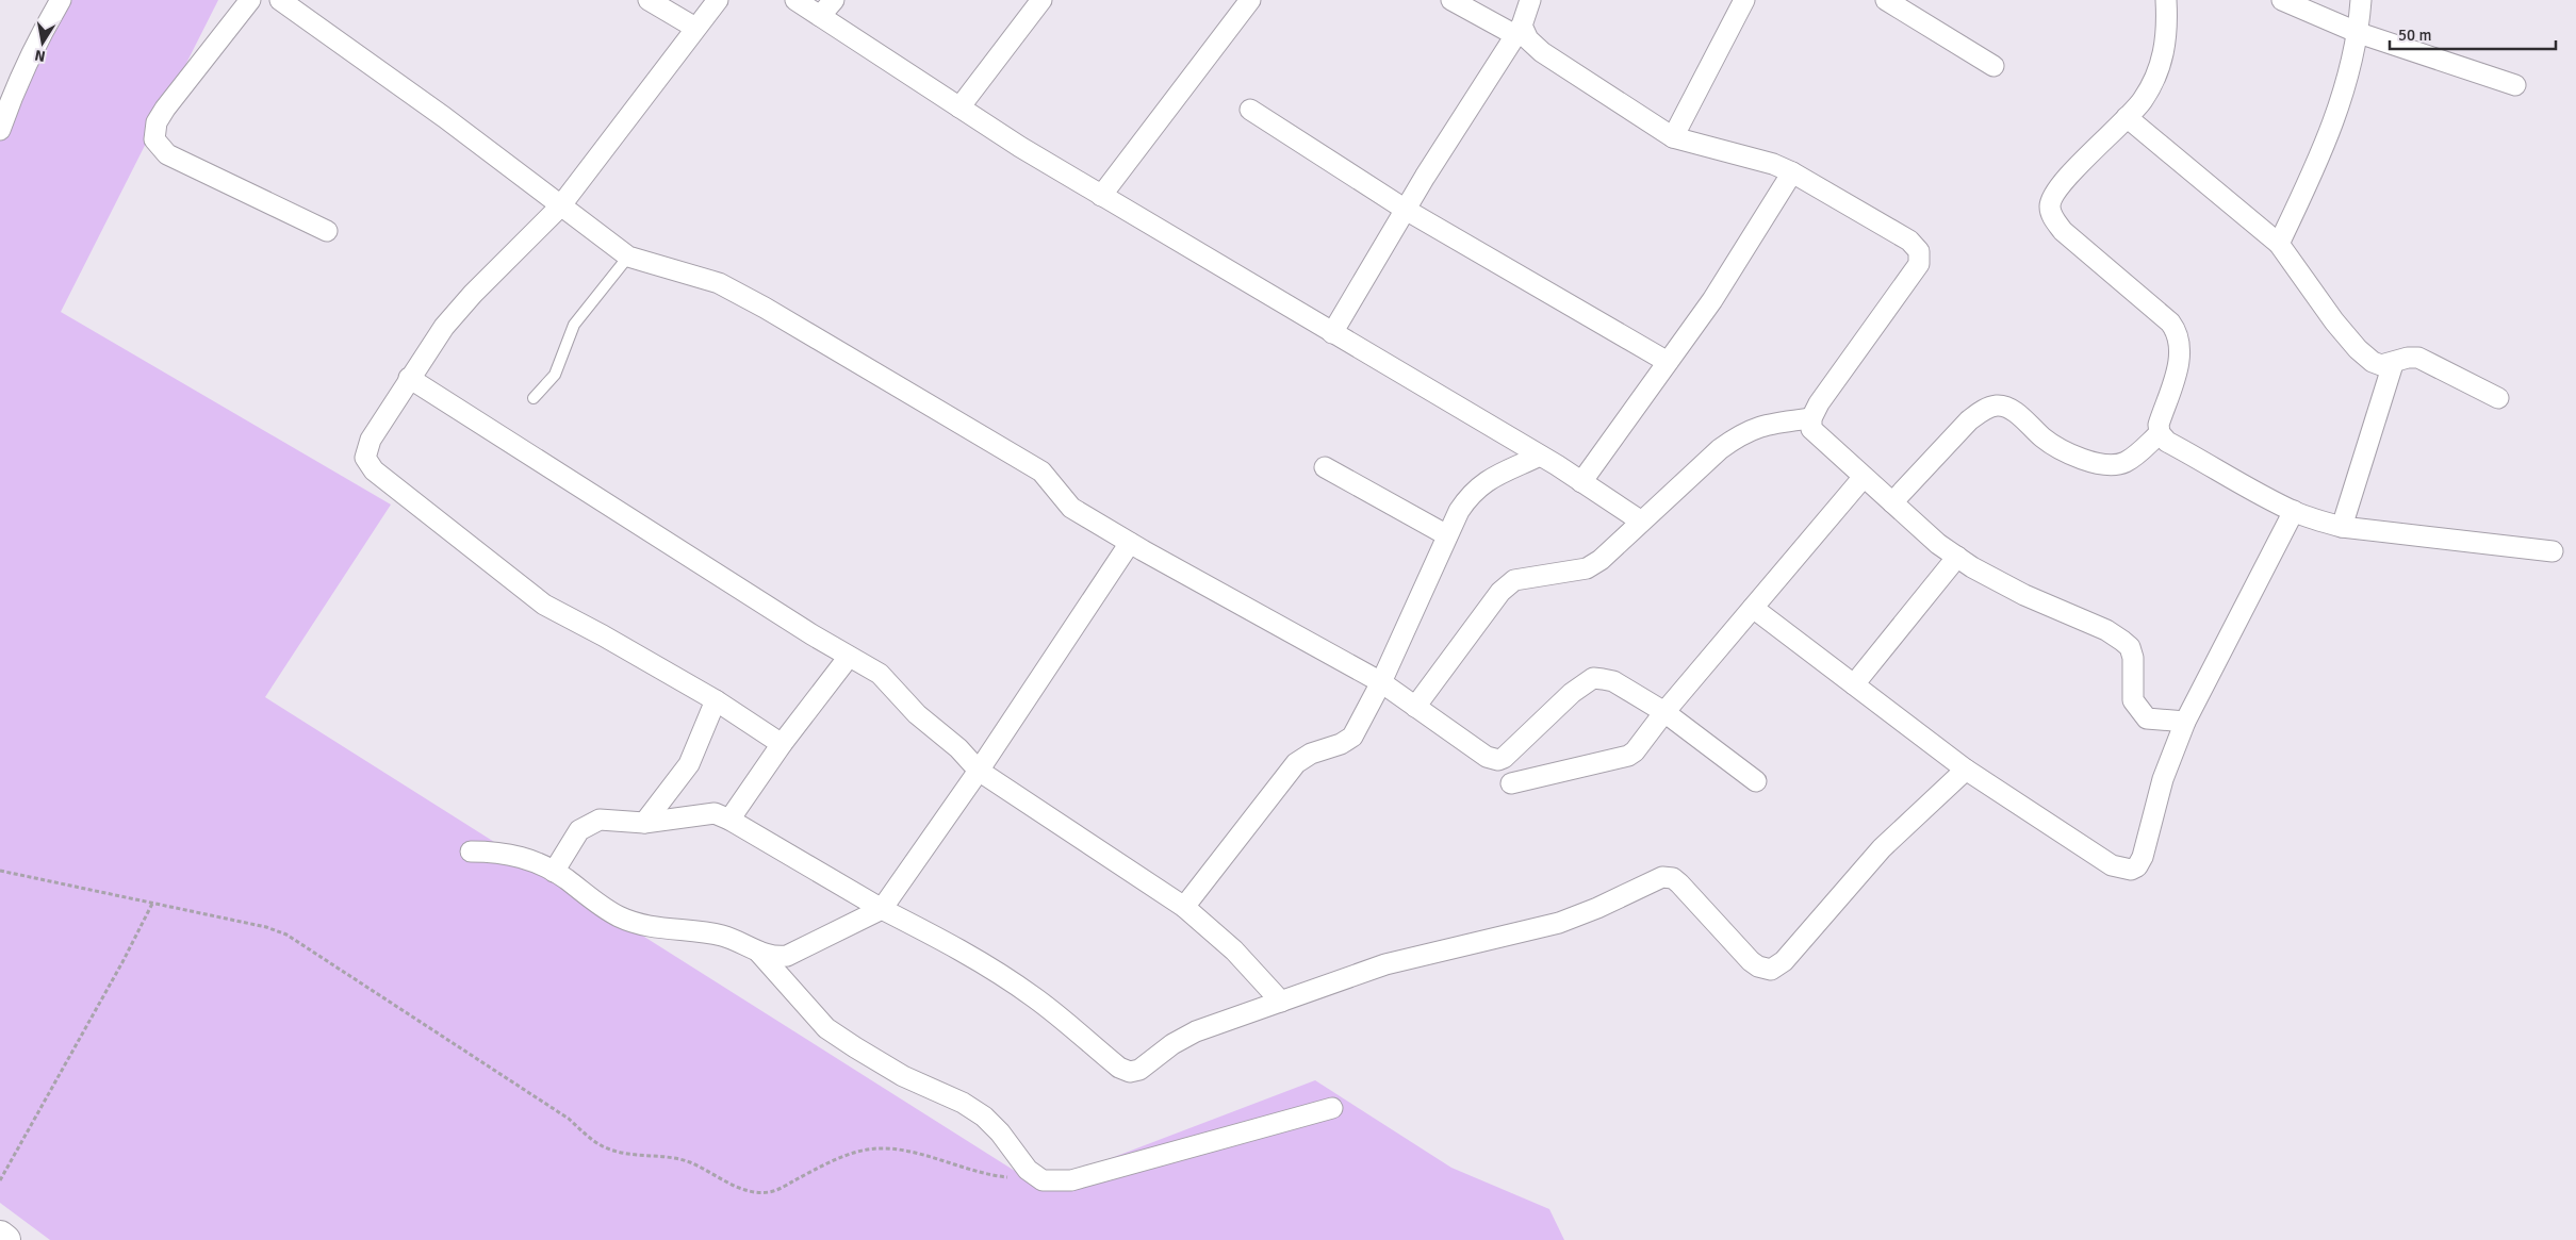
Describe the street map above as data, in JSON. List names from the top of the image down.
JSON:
{
  "scale_bar": "50 m",
  "north": "bottom"
}
